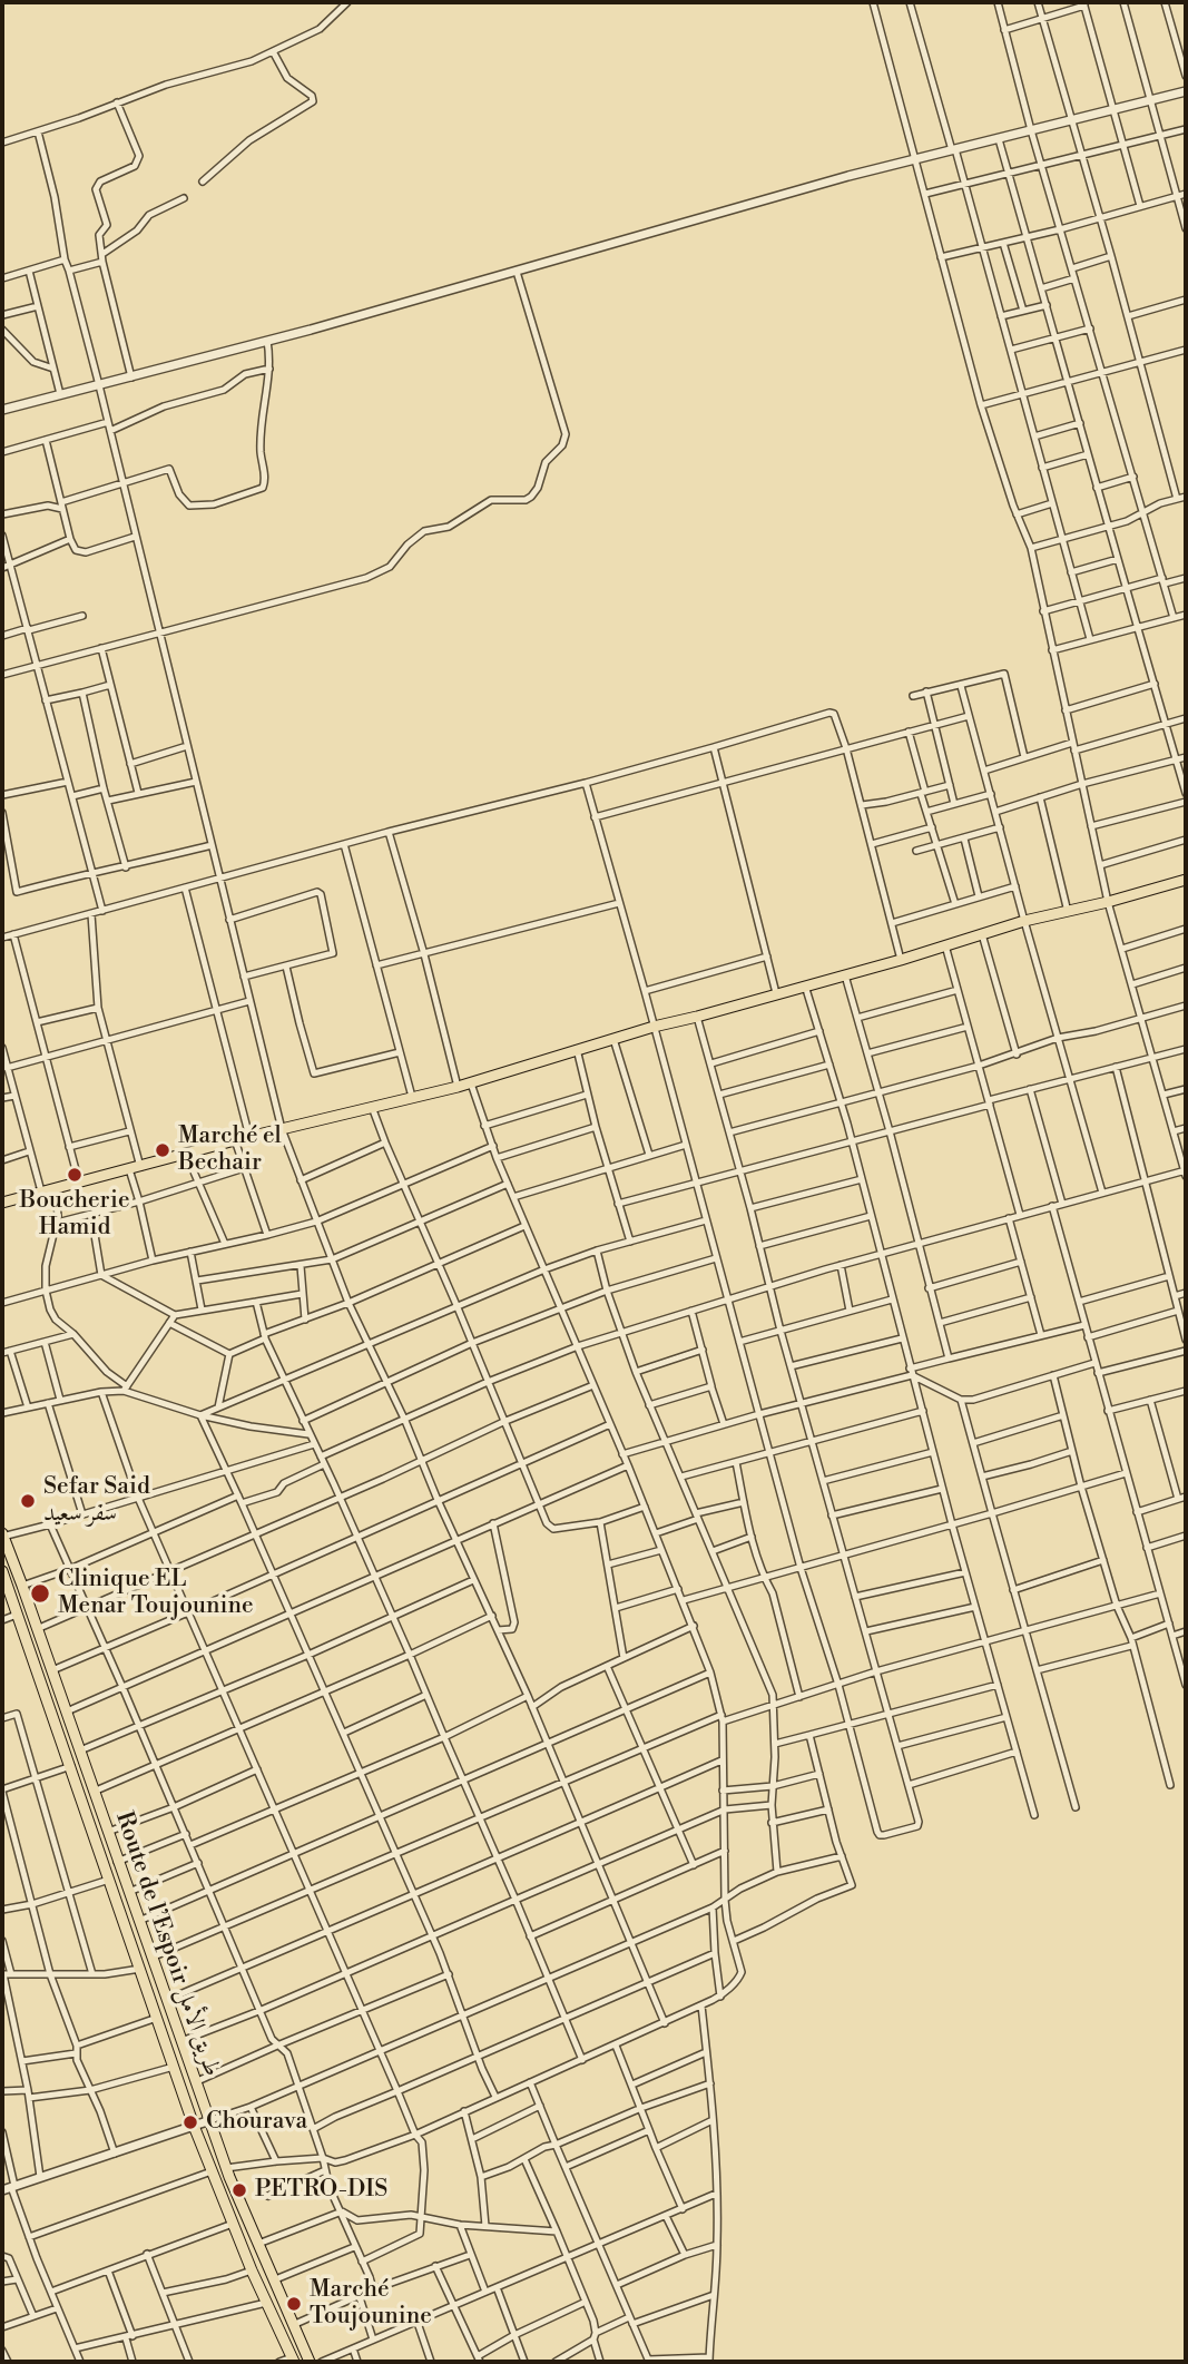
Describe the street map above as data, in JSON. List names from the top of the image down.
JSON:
{
  "streets": {
    "main road": ["Route de l’Espoir طريق الأمل"]
  },
  "places": [
    "Marché el Bechair",
    "Boucherie Hamid",
    "Sefar Said سفر سعيد",
    "Clinique EL Menar Toujounine",
    "Chourava",
    "PETRO-DIS",
    "Marché Toujounine"
  ]
}
